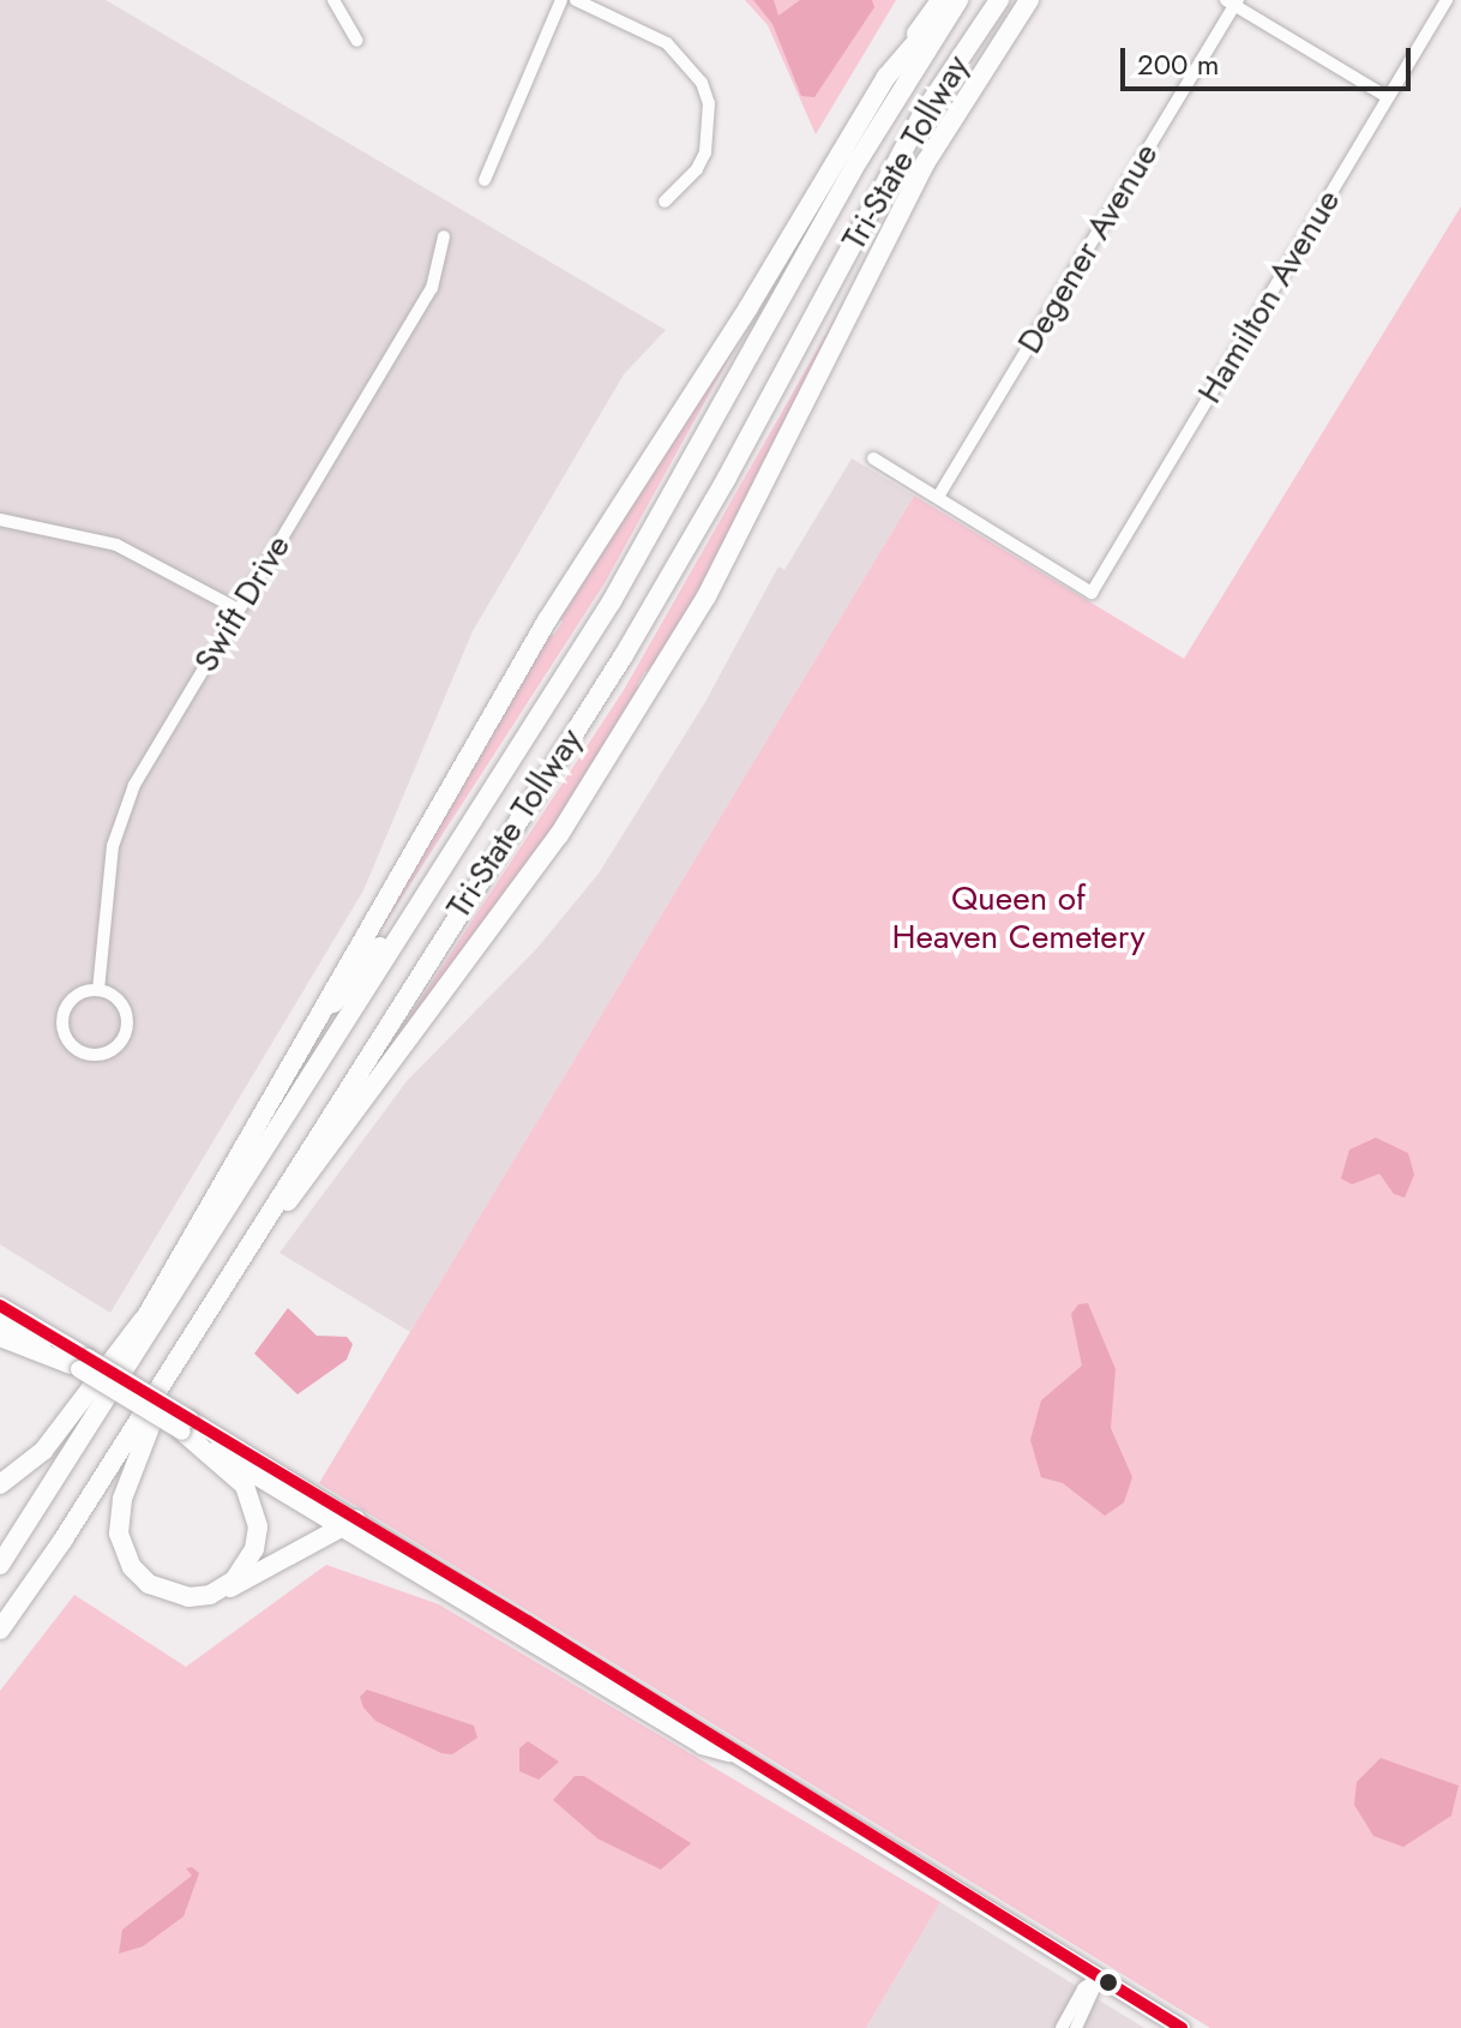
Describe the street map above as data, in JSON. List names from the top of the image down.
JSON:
{
  "streets": {
    "highway": ["Tri-State Tollway"],
    "street": ["Degener Avenue", "Hamilton Avenue", "Swift Drive"]
  },
  "crossings": [
    ["Degener Avenue", "Hamilton Avenue"]
  ],
  "parks": ["Queen of Heaven Cemetery"],
  "scale_bar": "200 m"
}
